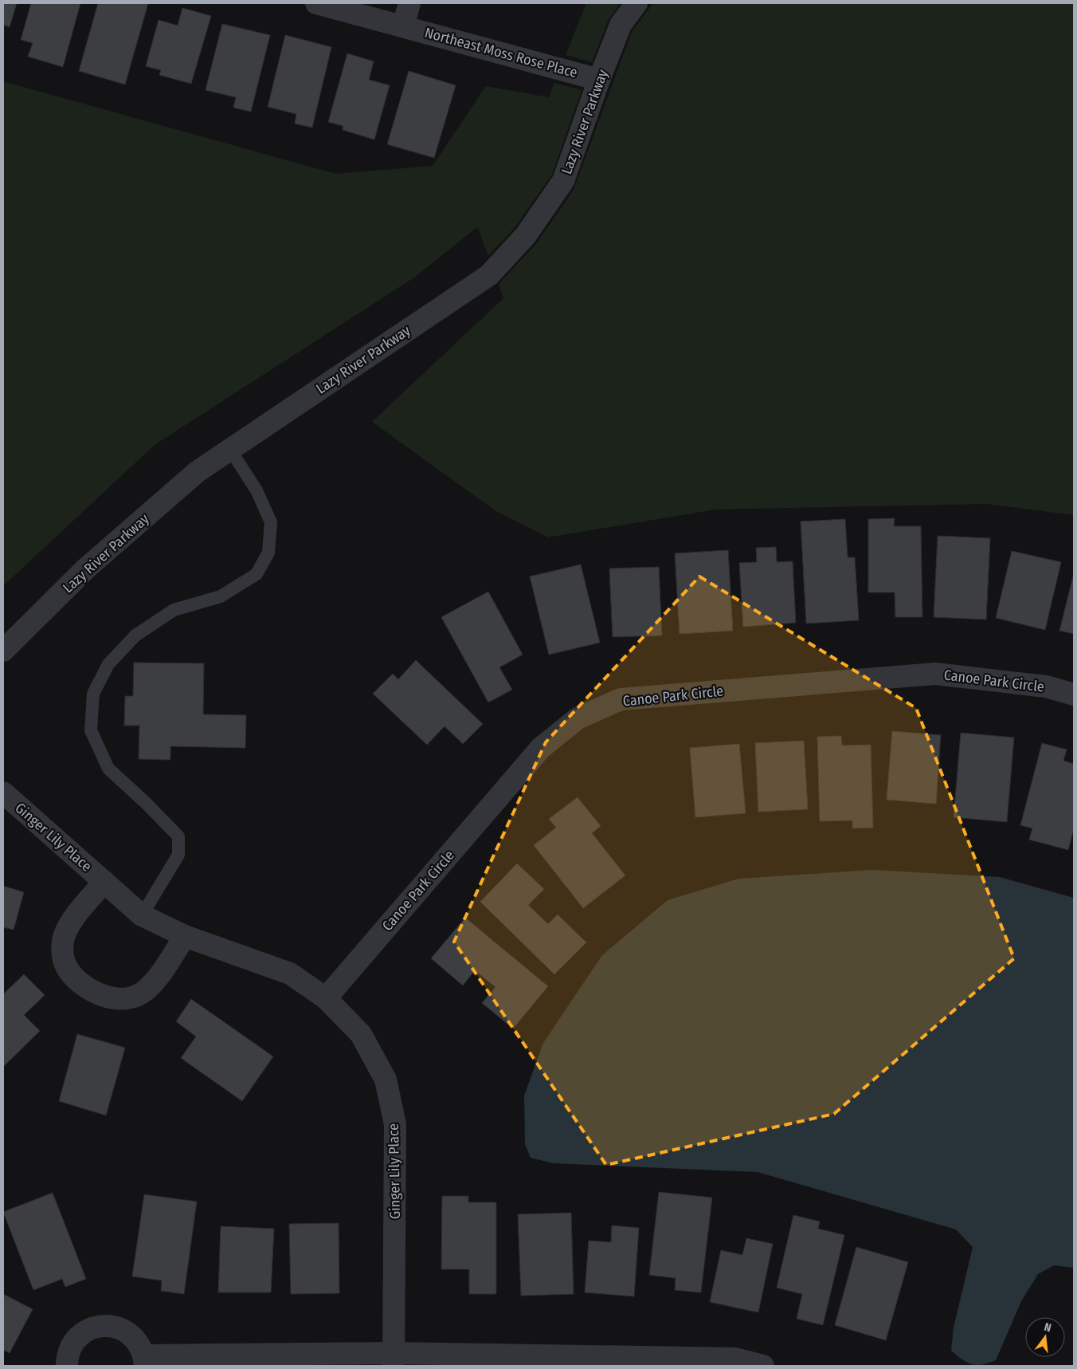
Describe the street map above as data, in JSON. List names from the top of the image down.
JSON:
{
  "streets": {
    "street": [
      "Northeast Moss Rose Place",
      "Lazy River Parkway",
      "Canoe Park Circle",
      "Ginger Lily Place"
    ]
  },
  "crossings": [
    ["Northeast Moss Rose Place", "Lazy River Parkway"],
    ["Canoe Park Circle", "Ginger Lily Place"]
  ],
  "north": "top"
}
